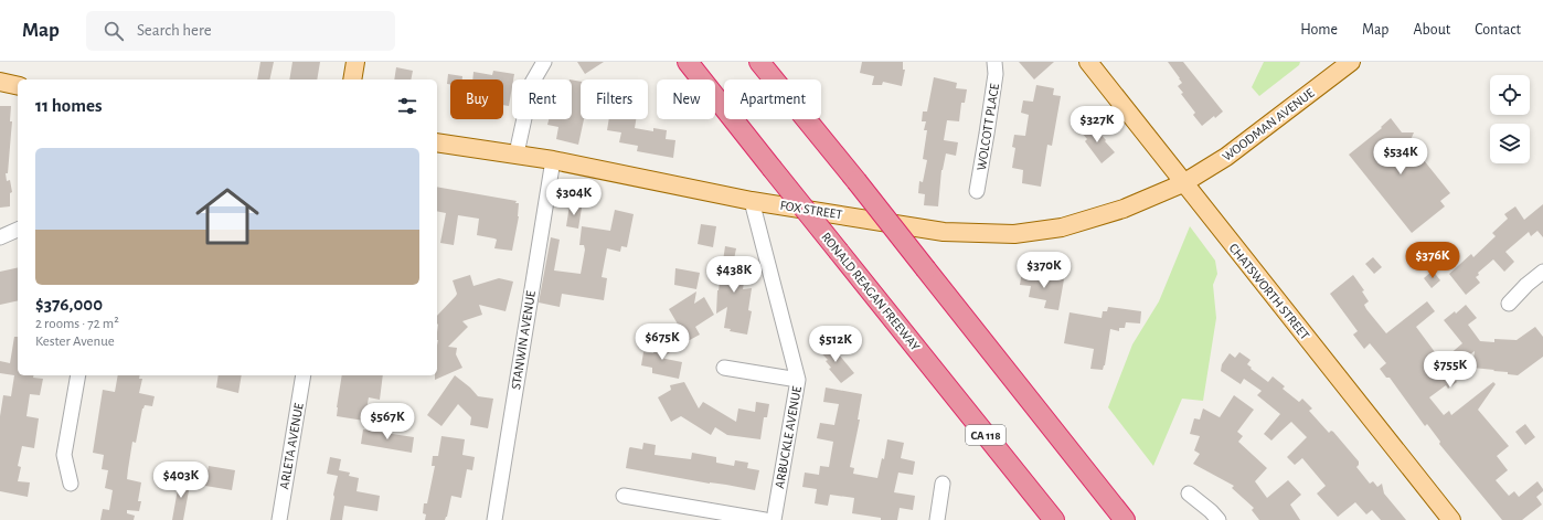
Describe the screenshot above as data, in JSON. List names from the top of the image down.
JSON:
{
  "streets": {
    "highway": ["RONALD REAGAN FREEWAY", "CA 118"],
    "main road": ["WOODMAN AVENUE", "FOX STREET", "CHATSWORTH STREET"],
    "street": [
      "WOLCOTT PLACE",
      "STANWIN AVENUE",
      "ARBUCKLE AVENUE",
      "ARLETA AVENUE"
    ]
  },
  "crossings": [
    ["WOODMAN AVENUE", "FOX STREET"],
    ["WOODMAN AVENUE", "CHATSWORTH STREET"],
    ["FOX STREET", "CHATSWORTH STREET"],
    ["FOX STREET", "STANWIN AVENUE"],
    ["FOX STREET", "ARBUCKLE AVENUE"]
  ],
  "page": {
    "header": "Map",
    "search": "Search here",
    "nav": [
      "Home",
      "Map",
      "About",
      "Contact"
    ],
    "chip": [
      "Buy",
      "Rent",
      "Filters",
      "New",
      "Apartment"
    ],
    "heading": "11 homes",
    "price": [
      "$327K",
      "$534K",
      "$304K",
      "$376K",
      "$370K",
      "$438K",
      "$675K",
      "$512K",
      "$755K",
      "$567K",
      "$403K"
    ],
    "list": [
      {
        "name": "$376,000",
        "note": "2 rooms · 72 m² · Kester Avenue"
      }
    ]
  }
}
